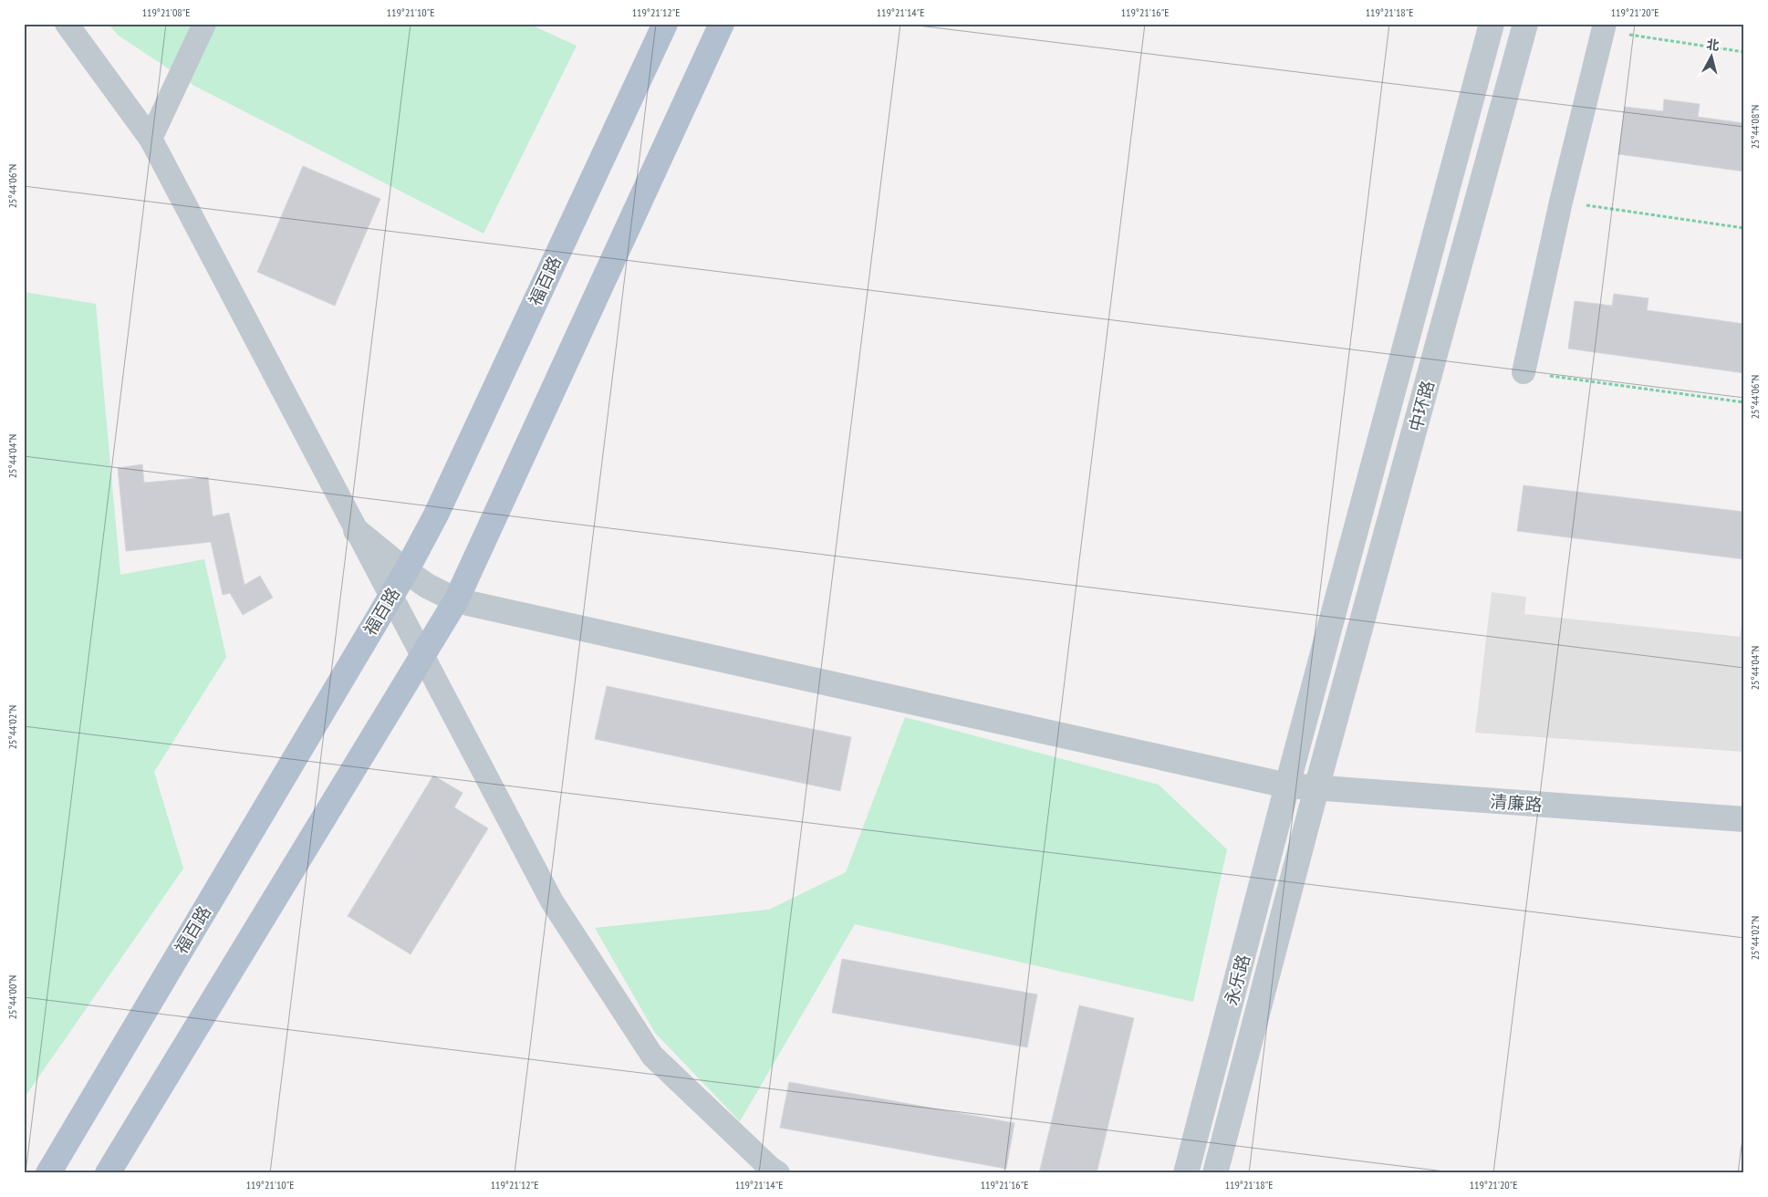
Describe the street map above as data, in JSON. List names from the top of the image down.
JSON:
{
  "streets": {
    "main road": ["福百路"],
    "street": ["中环路", "清廉路", "永乐路"]
  },
  "crossings": [
    ["福百路", "清廉路"],
    ["中环路", "清廉路"],
    ["中环路", "永乐路"],
    ["清廉路", "永乐路"]
  ],
  "north": "top",
  "coordinates": [
    "119°21'08\"E",
    "119°21'10\"E",
    "119°21'12\"E",
    "119°21'14\"E",
    "119°21'16\"E",
    "119°21'18\"E",
    "119°21'20\"E",
    "25°44'08\"N",
    "25°44'06\"N",
    "25°44'04\"N",
    "25°44'02\"N",
    "25°44'00\"N"
  ]
}
